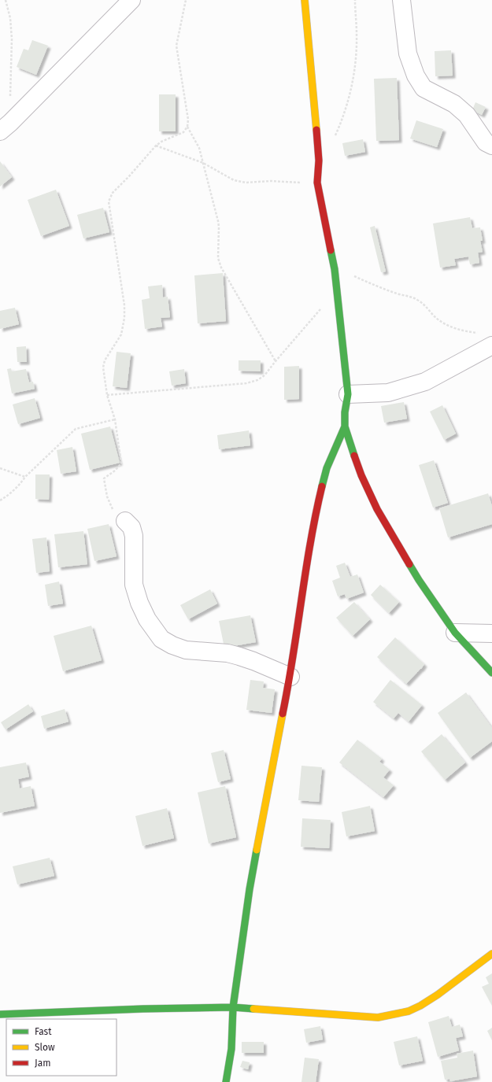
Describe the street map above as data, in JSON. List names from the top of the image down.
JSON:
{
  "legend": ["Fast", "Slow", "Jam"]
}
